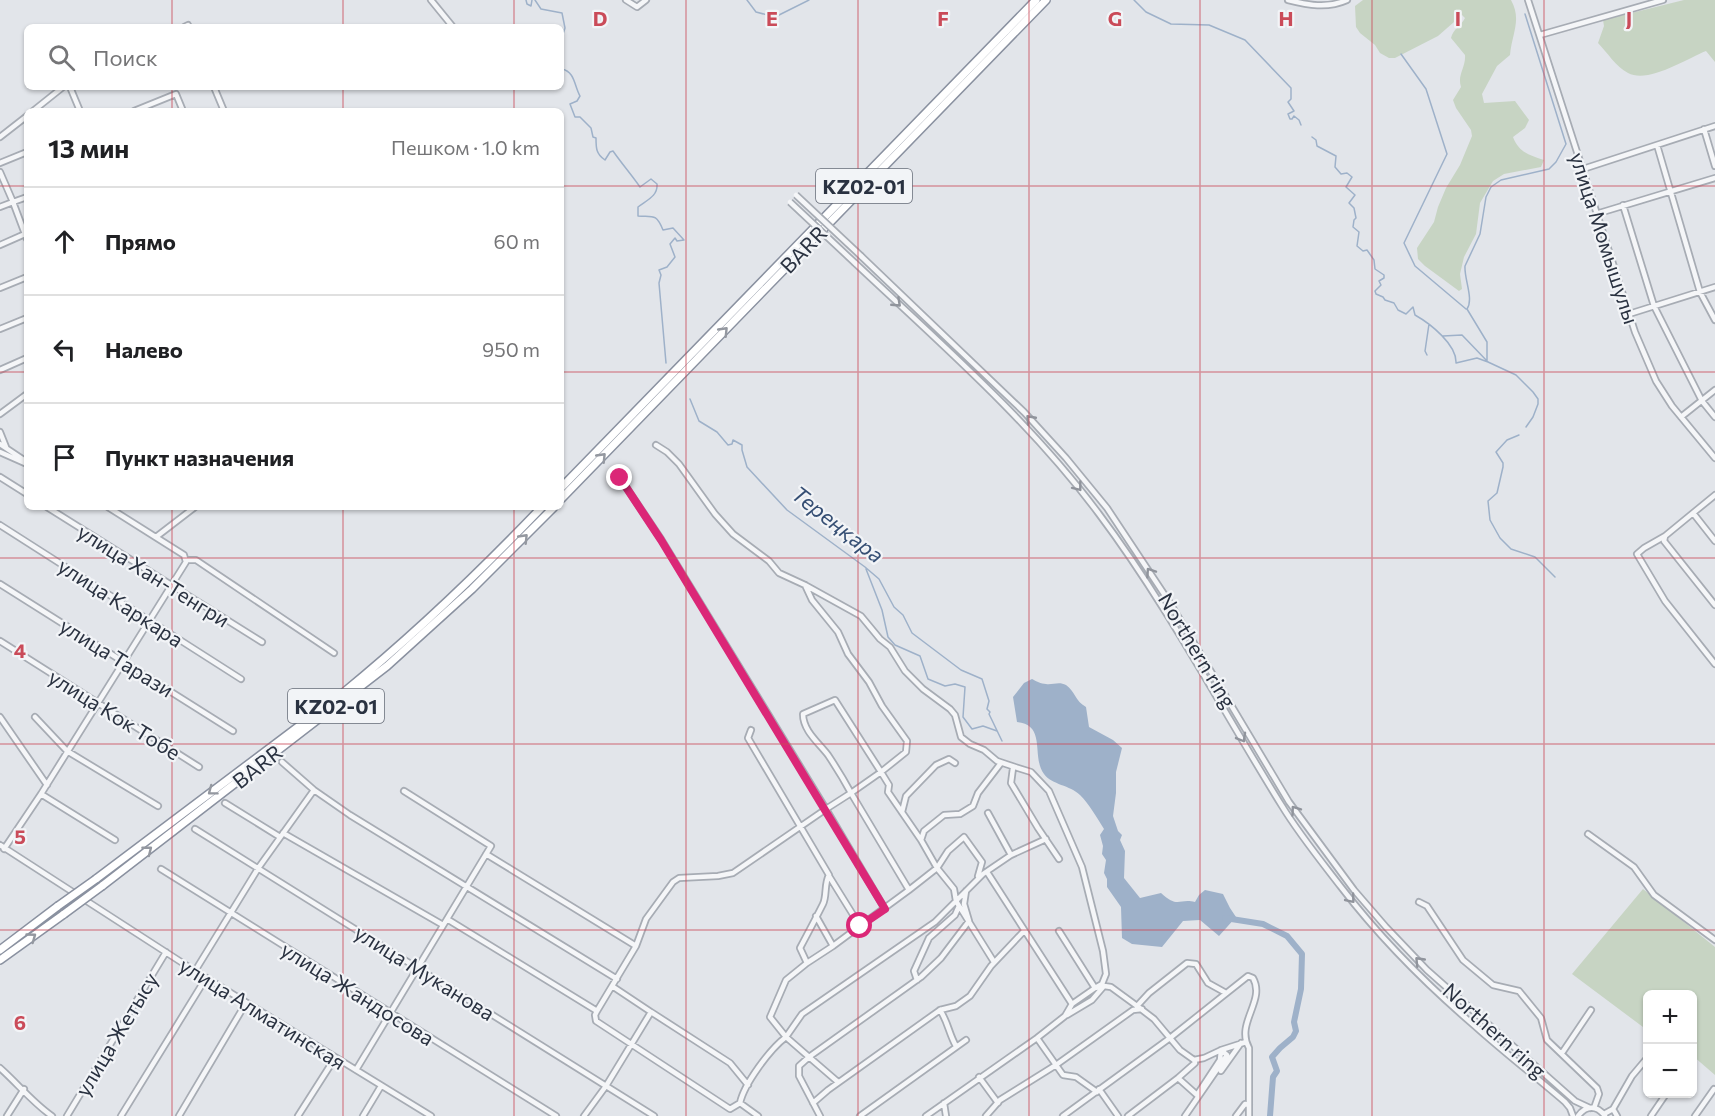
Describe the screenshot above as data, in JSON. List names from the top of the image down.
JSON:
{
  "streets": {
    "highway": ["KZ02-01", "BARR"],
    "street": [
      "улица Момышулы",
      "улица Хан-Тенгри",
      "улица Каркара",
      "Northern ring",
      "улица Тарази",
      "улица Кок Тобе",
      "улица Муканова",
      "улица Жандосова",
      "улица Алматинская",
      "улица Жетысу"
    ]
  },
  "crossings": [
    ["улица Алматинская", "улица Жетысу"]
  ],
  "water": ["Тереңқара"],
  "page": {
    "search": "Поиск",
    "heading": ["13 мин", "Пешком · 1.0 km"],
    "list": [
      ["Прямо", "60 m"],
      ["Налево", "950 m"],
      "Пункт назначения"
    ],
    "map_buttons": ["+", "−"]
  },
  "grid": {
    "columns": [
      "D",
      "E",
      "F",
      "G",
      "H",
      "I",
      "J"
    ],
    "rows": ["4", "5", "6"]
  }
}
